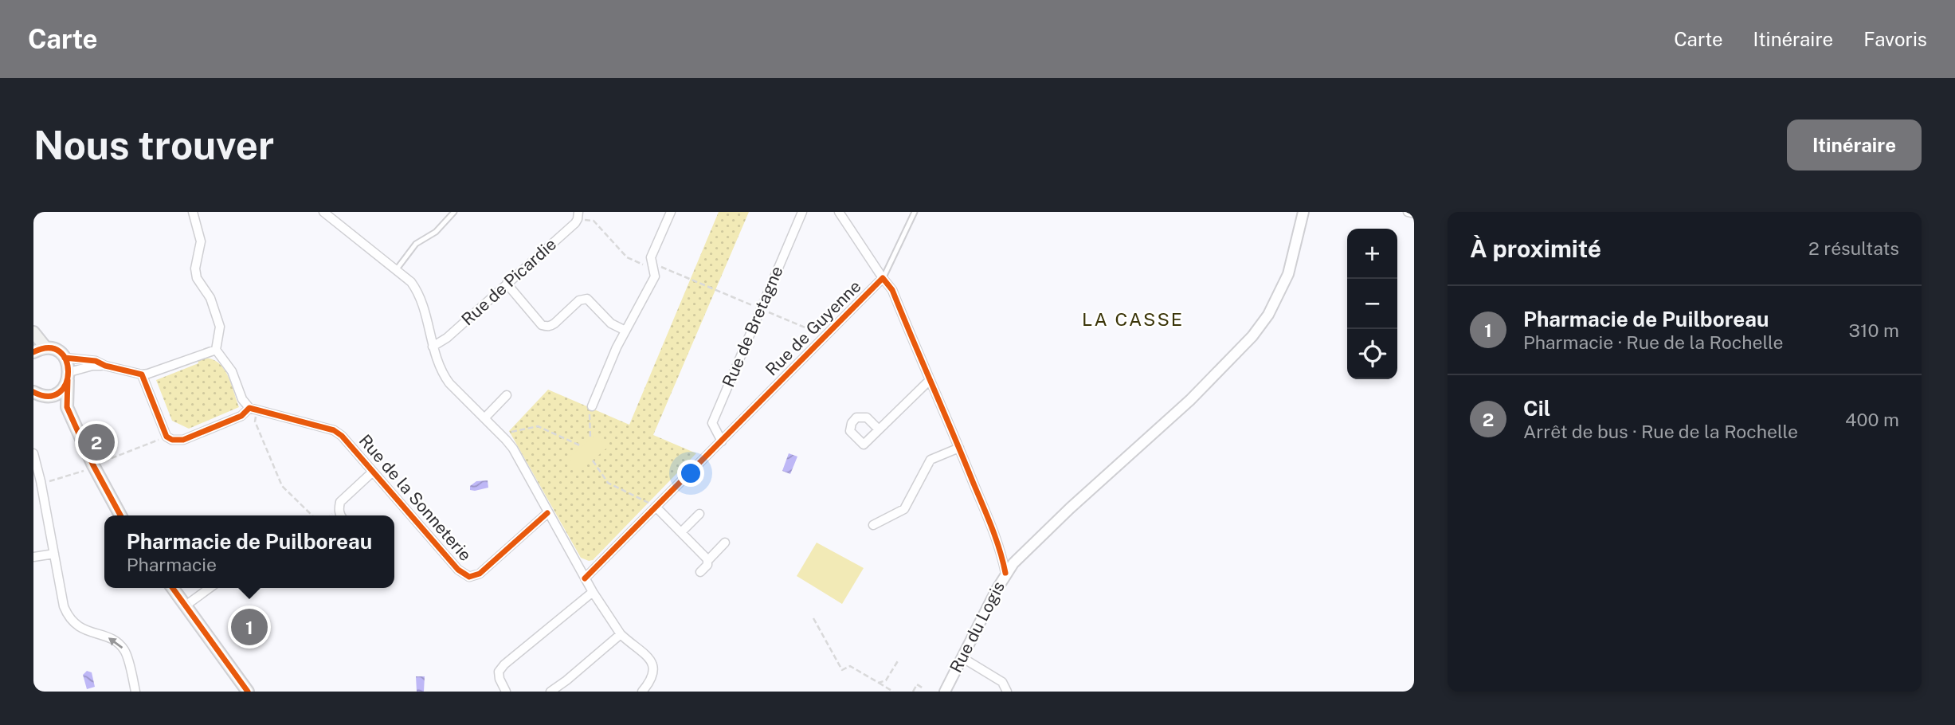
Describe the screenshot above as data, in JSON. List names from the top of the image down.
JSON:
{
  "streets": {
    "street": [
      "Rue de Picardie",
      "Rue de Bretagne",
      "Rue de Guyenne",
      "Rue de la Sonneterie",
      "Rue du Logis"
    ]
  },
  "crossings": [
    ["Rue de Bretagne", "Rue de Guyenne"],
    ["Rue de Guyenne", "Rue du Logis"]
  ],
  "districts": ["LA CASSE"],
  "page": {
    "header": "Carte",
    "nav": ["Carte", "Itinéraire", "Favoris"],
    "buttons": "Itinéraire",
    "title": "Nous trouver",
    "heading": ["À proximité", "2 résultats"],
    "map_buttons": ["+", "−"],
    "list": [
      {
        "mark": "1",
        "name": "Pharmacie de Puilboreau",
        "note": "Pharmacie · Rue de la Rochelle",
        "value": "310 m"
      },
      {
        "mark": "2",
        "name": "Cil",
        "note": "Arrêt de bus · Rue de la Rochelle",
        "value": "400 m"
      }
    ],
    "pins": ["2", "1"],
    "popup": ["Pharmacie de Puilboreau", "Pharmacie"]
  }
}
